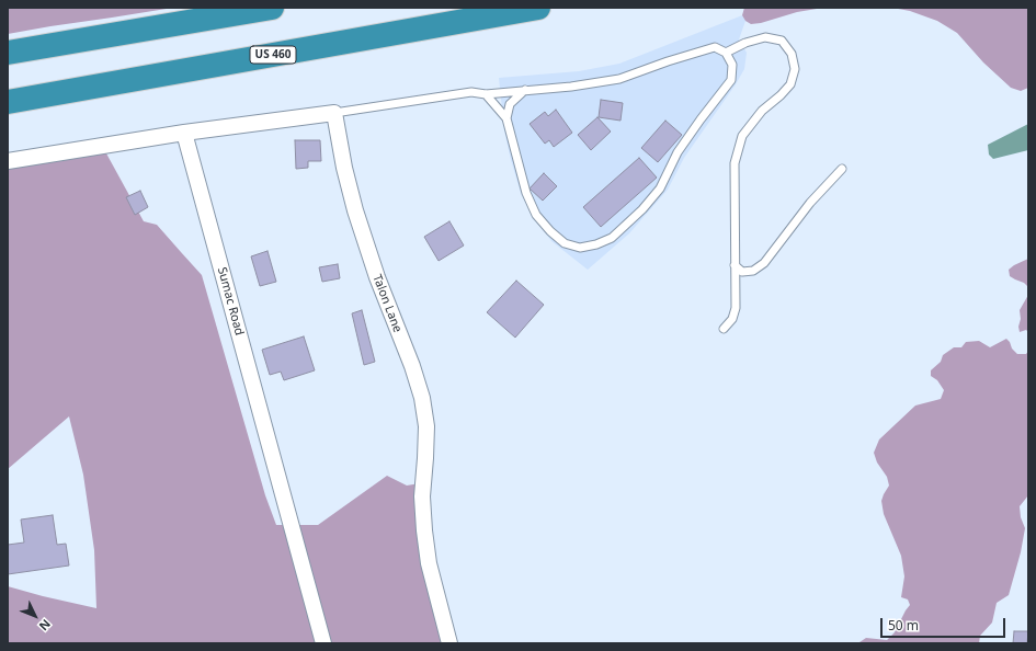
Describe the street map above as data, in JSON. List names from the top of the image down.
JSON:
{
  "streets": {
    "highway": ["US 460"],
    "street": ["Sumac Road", "Talon Lane"]
  },
  "scale_bar": "50 m",
  "north": "bottom right"
}
